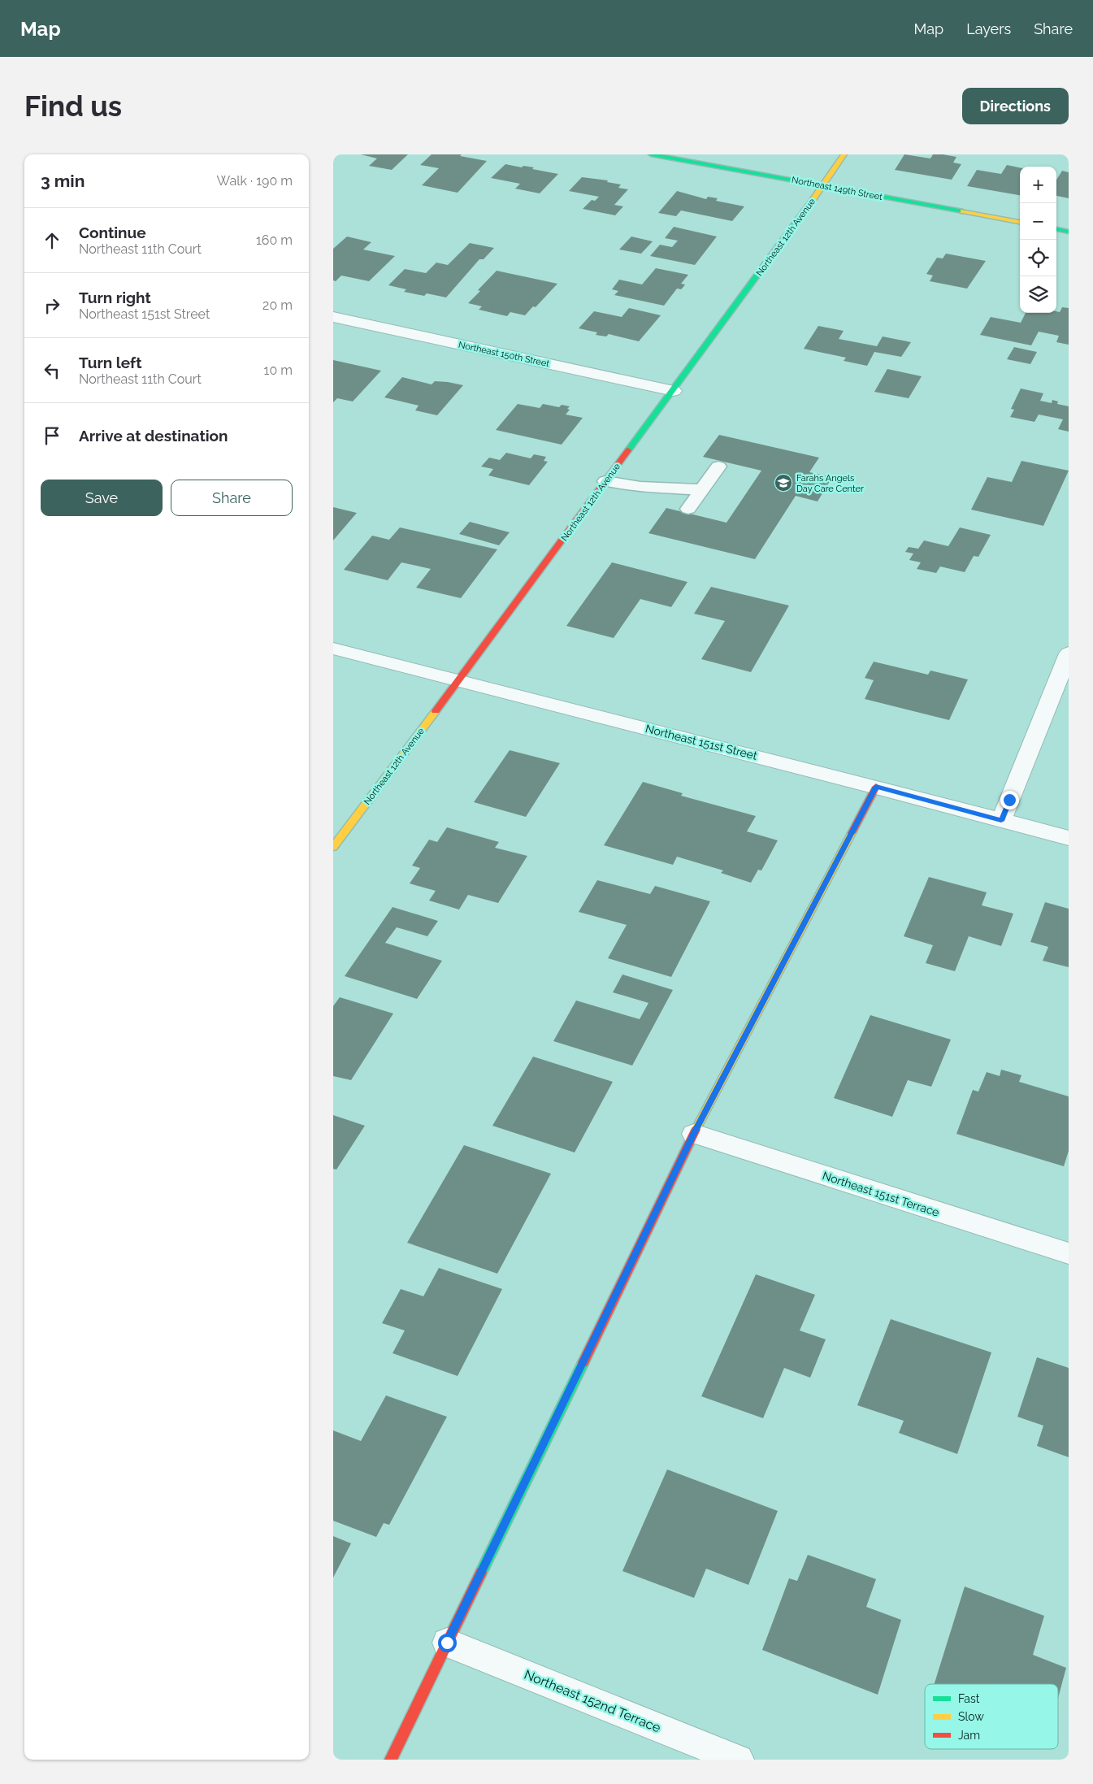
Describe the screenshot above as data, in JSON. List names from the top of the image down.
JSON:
{
  "streets": {
    "street": [
      "Northeast 149th Street",
      "Northeast 12th Avenue",
      "Northeast 150th Street",
      "Northeast 151st Street",
      "Northeast 151st Terrace",
      "Northeast 152nd Terrace"
    ]
  },
  "crossings": [
    ["Northeast 149th Street", "Northeast 12th Avenue"],
    ["Northeast 12th Avenue", "Northeast 150th Street"],
    ["Northeast 12th Avenue", "Northeast 151st Street"]
  ],
  "places": {
    "school or university": ["Farahs Angels Day Care Center"]
  },
  "legend": ["Fast", "Slow", "Jam"],
  "page": {
    "header": "Map",
    "nav": ["Map", "Layers", "Share"],
    "buttons": [
      "Directions",
      ["Save", "Share"]
    ],
    "title": "Find us",
    "heading": ["3 min", "Walk · 190 m"],
    "map_buttons": ["+", "−"],
    "list": [
      ["Continue", "Northeast 11th Court", "160 m"],
      ["Turn right", "Northeast 151st Street", "20 m"],
      ["Turn left", "Northeast 11th Court", "10 m"],
      "Arrive at destination"
    ]
  }
}
